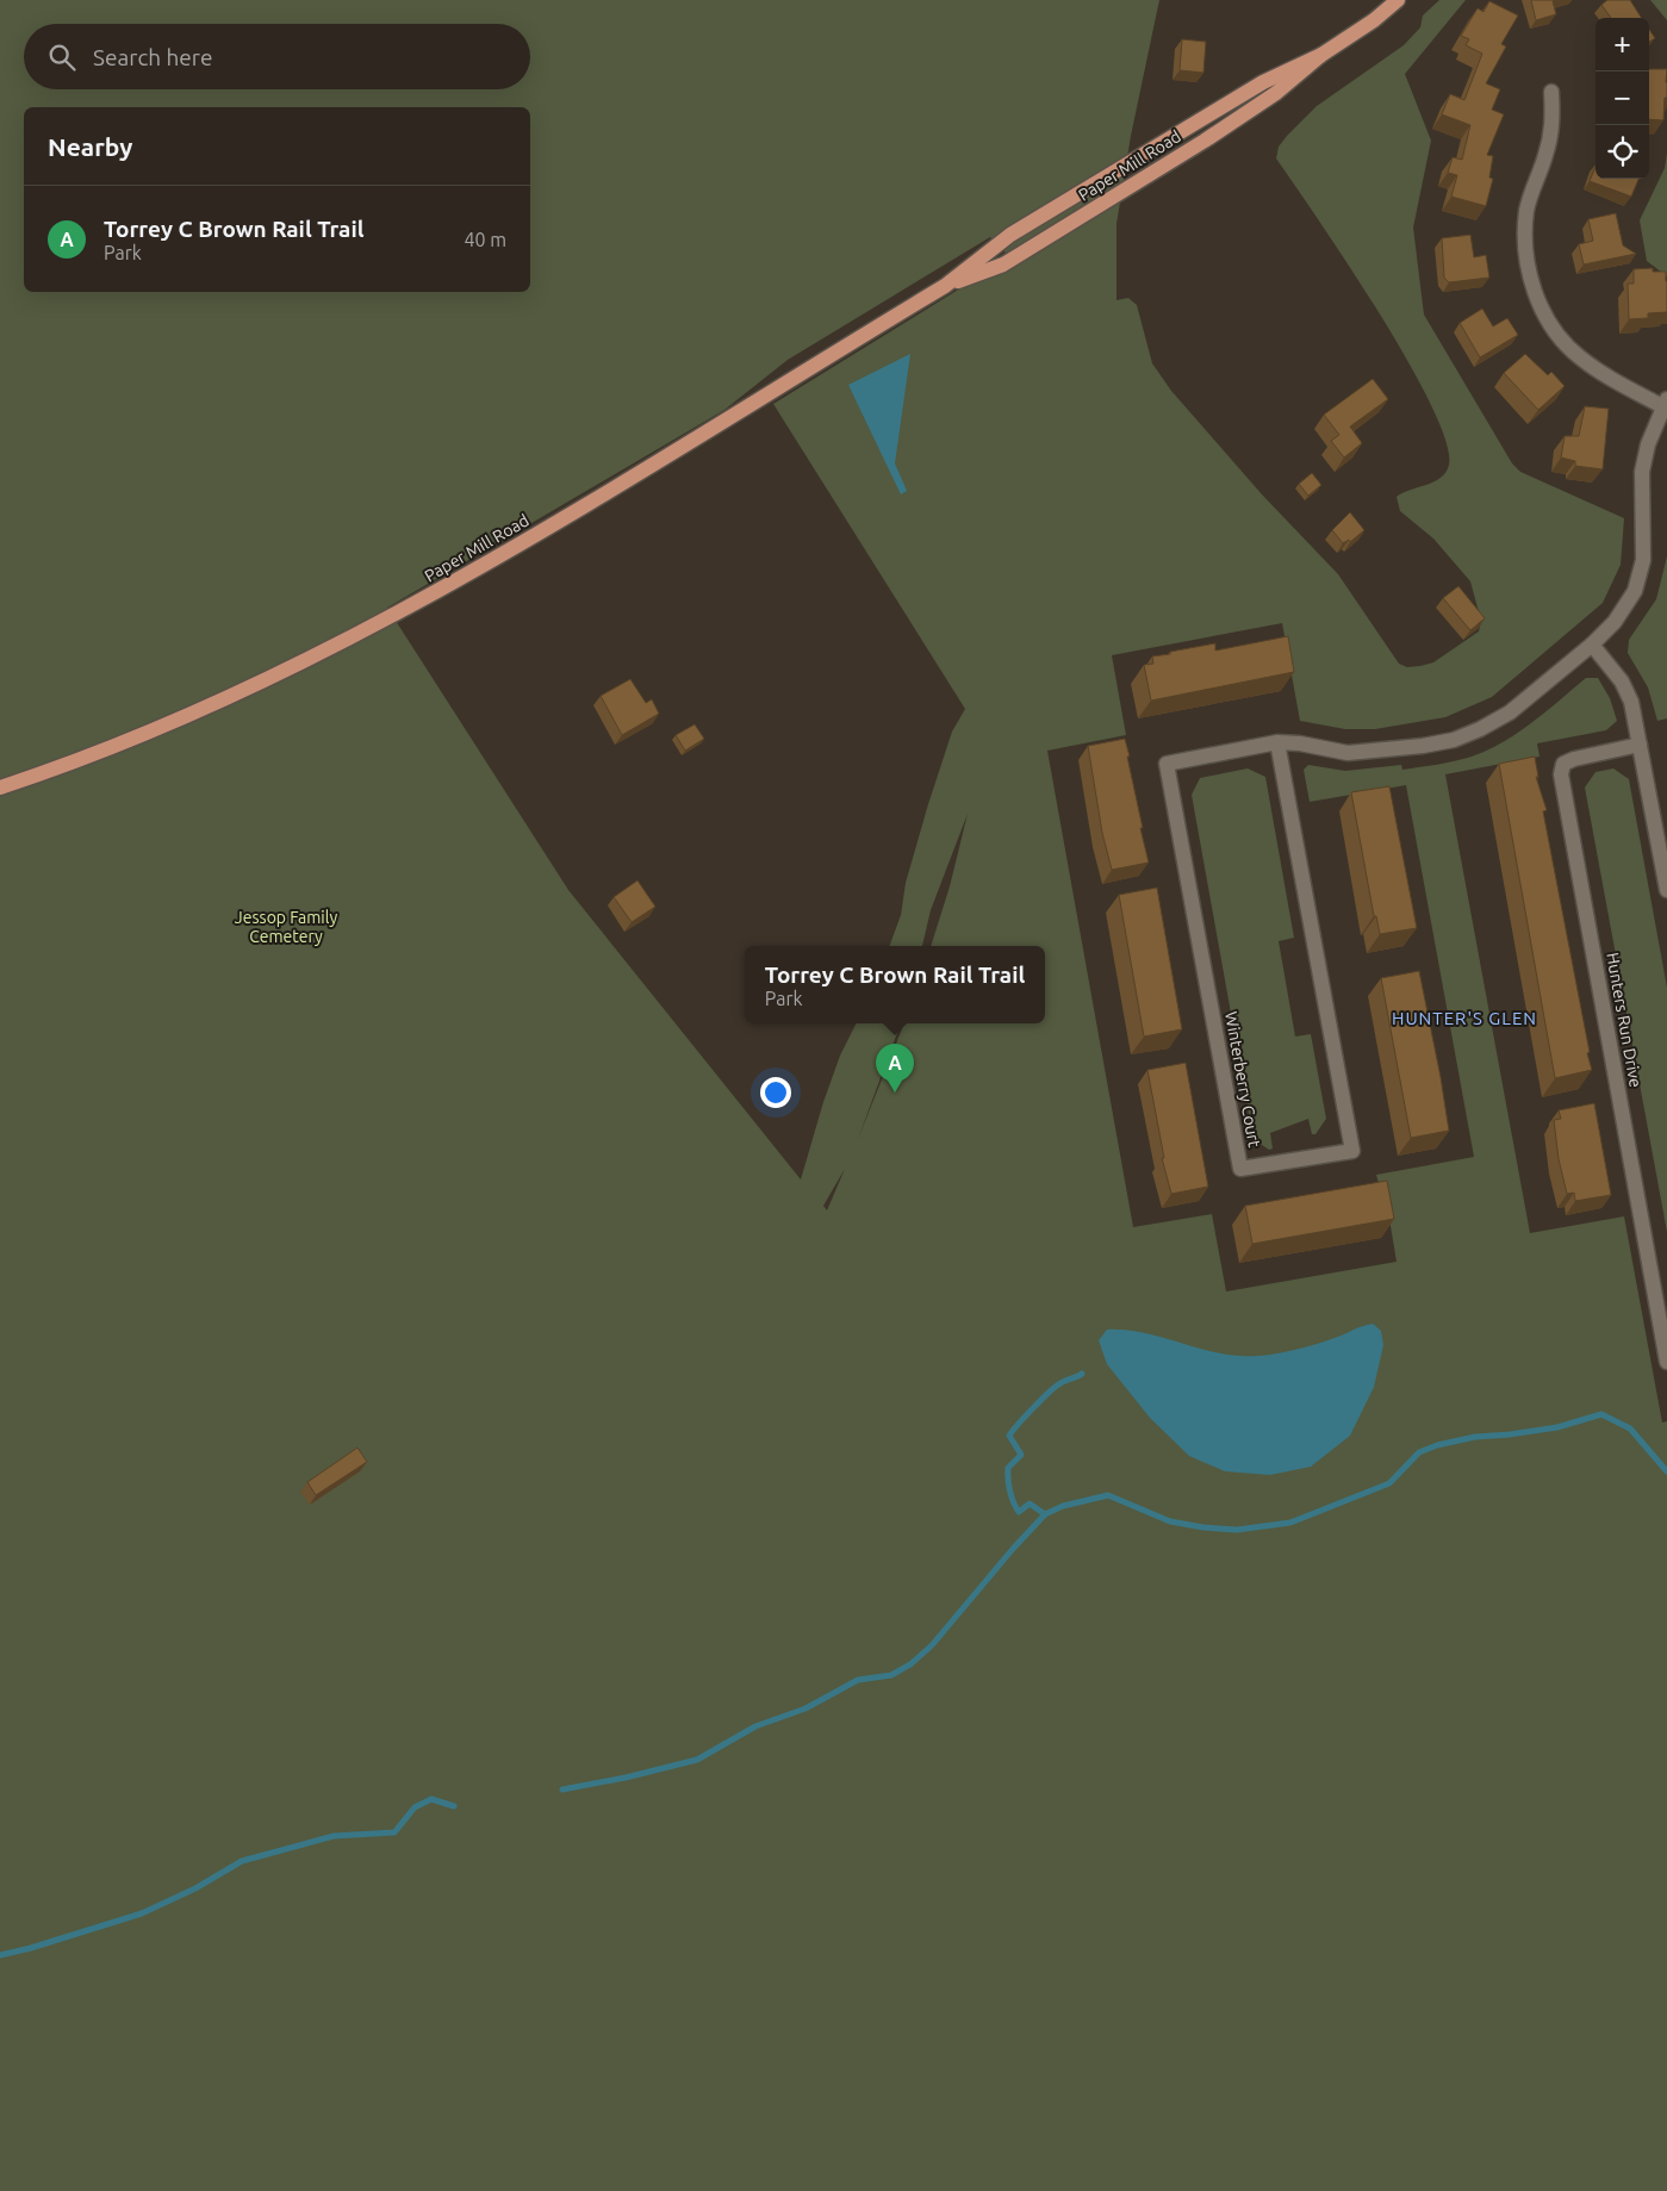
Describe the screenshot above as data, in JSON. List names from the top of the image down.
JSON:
{
  "streets": {
    "main road": ["Paper Mill Road"],
    "street": ["Hunters Run Drive", "Winterberry Court"]
  },
  "districts": ["HUNTER'S GLEN"],
  "parks": ["Jessop Family Cemetery"],
  "page": {
    "map_buttons": ["+", "−"],
    "search": "Search here",
    "heading": "Nearby",
    "list": [
      {
        "mark": "A",
        "name": "Torrey C Brown Rail Trail",
        "note": "Park",
        "value": "40 m"
      }
    ],
    "popup": ["Torrey C Brown Rail Trail", "Park"],
    "pins": "A"
  }
}
